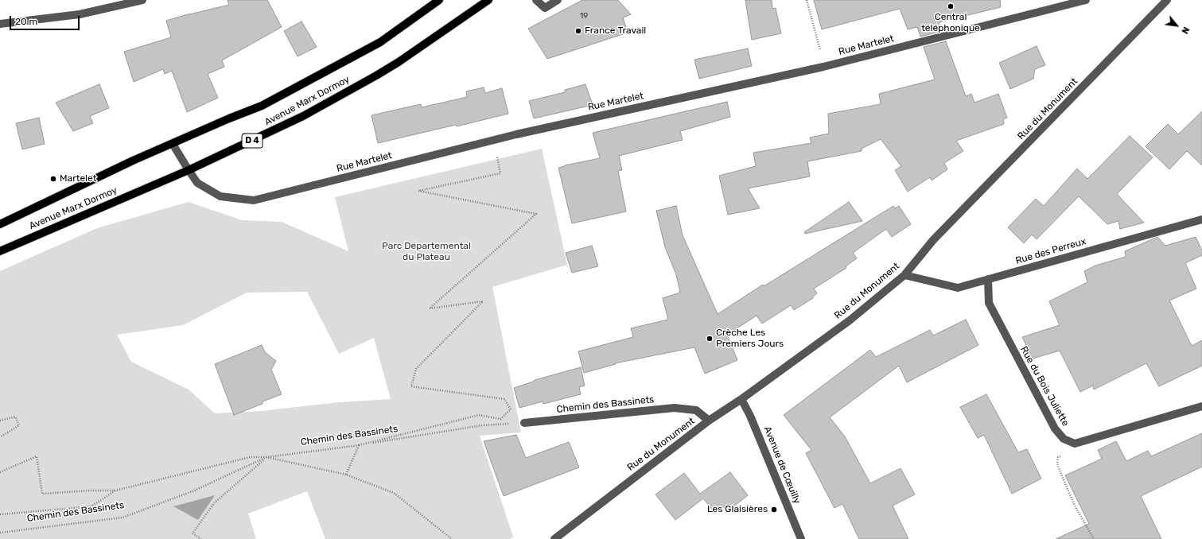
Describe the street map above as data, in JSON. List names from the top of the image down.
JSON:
{
  "streets": {
    "main road": ["Avenue Marx Dormoy", "D 4"],
    "street": [
      "Rue Martelet",
      "Rue du Monument",
      "Rue des Perreux",
      "Rue du Bois Juliette",
      "Chemin des Bassinets",
      "Avenue de Cœuilly"
    ]
  },
  "crossings": [
    ["Rue Martelet", "Avenue Marx Dormoy"],
    ["Rue du Monument", "Rue des Perreux"],
    ["Rue du Monument", "Chemin des Bassinets"],
    ["Rue du Monument", "Avenue de Cœuilly"],
    ["Rue des Perreux", "Rue du Bois Juliette"]
  ],
  "parks": ["Parc Départemental du Plateau"],
  "places": [
    "Central téléphonique",
    "France Travail",
    "Martelet",
    "Crèche Les Premiers Jours",
    "Les Glaisières"
  ],
  "house_numbers": ["19"],
  "scale_bar": "20 m",
  "north": "bottom right"
}
